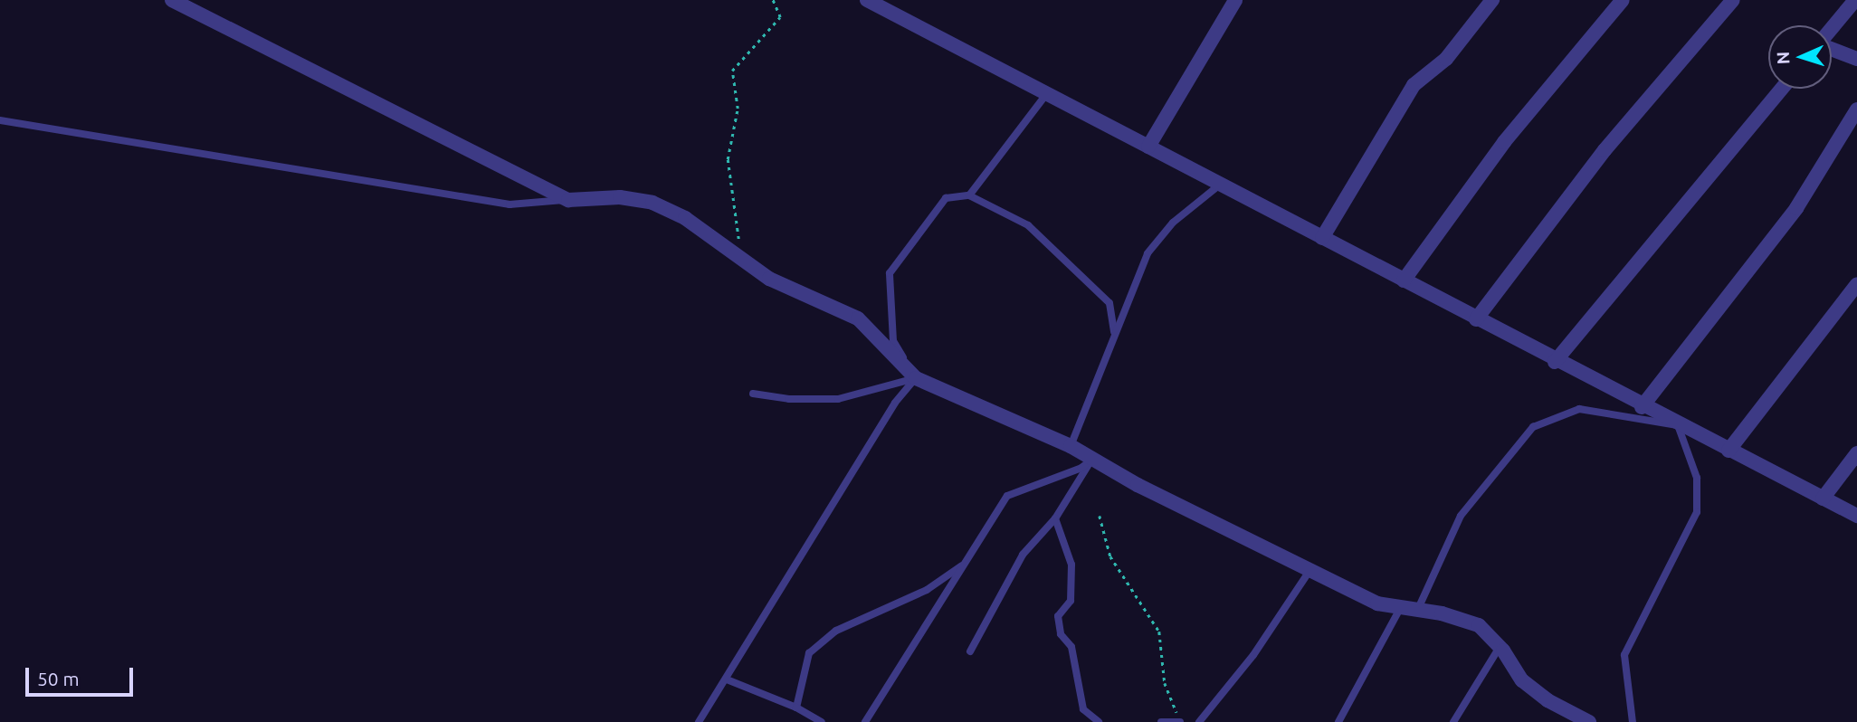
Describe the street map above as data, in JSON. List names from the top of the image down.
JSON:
{
  "scale_bar": "50 m",
  "north": "left"
}
